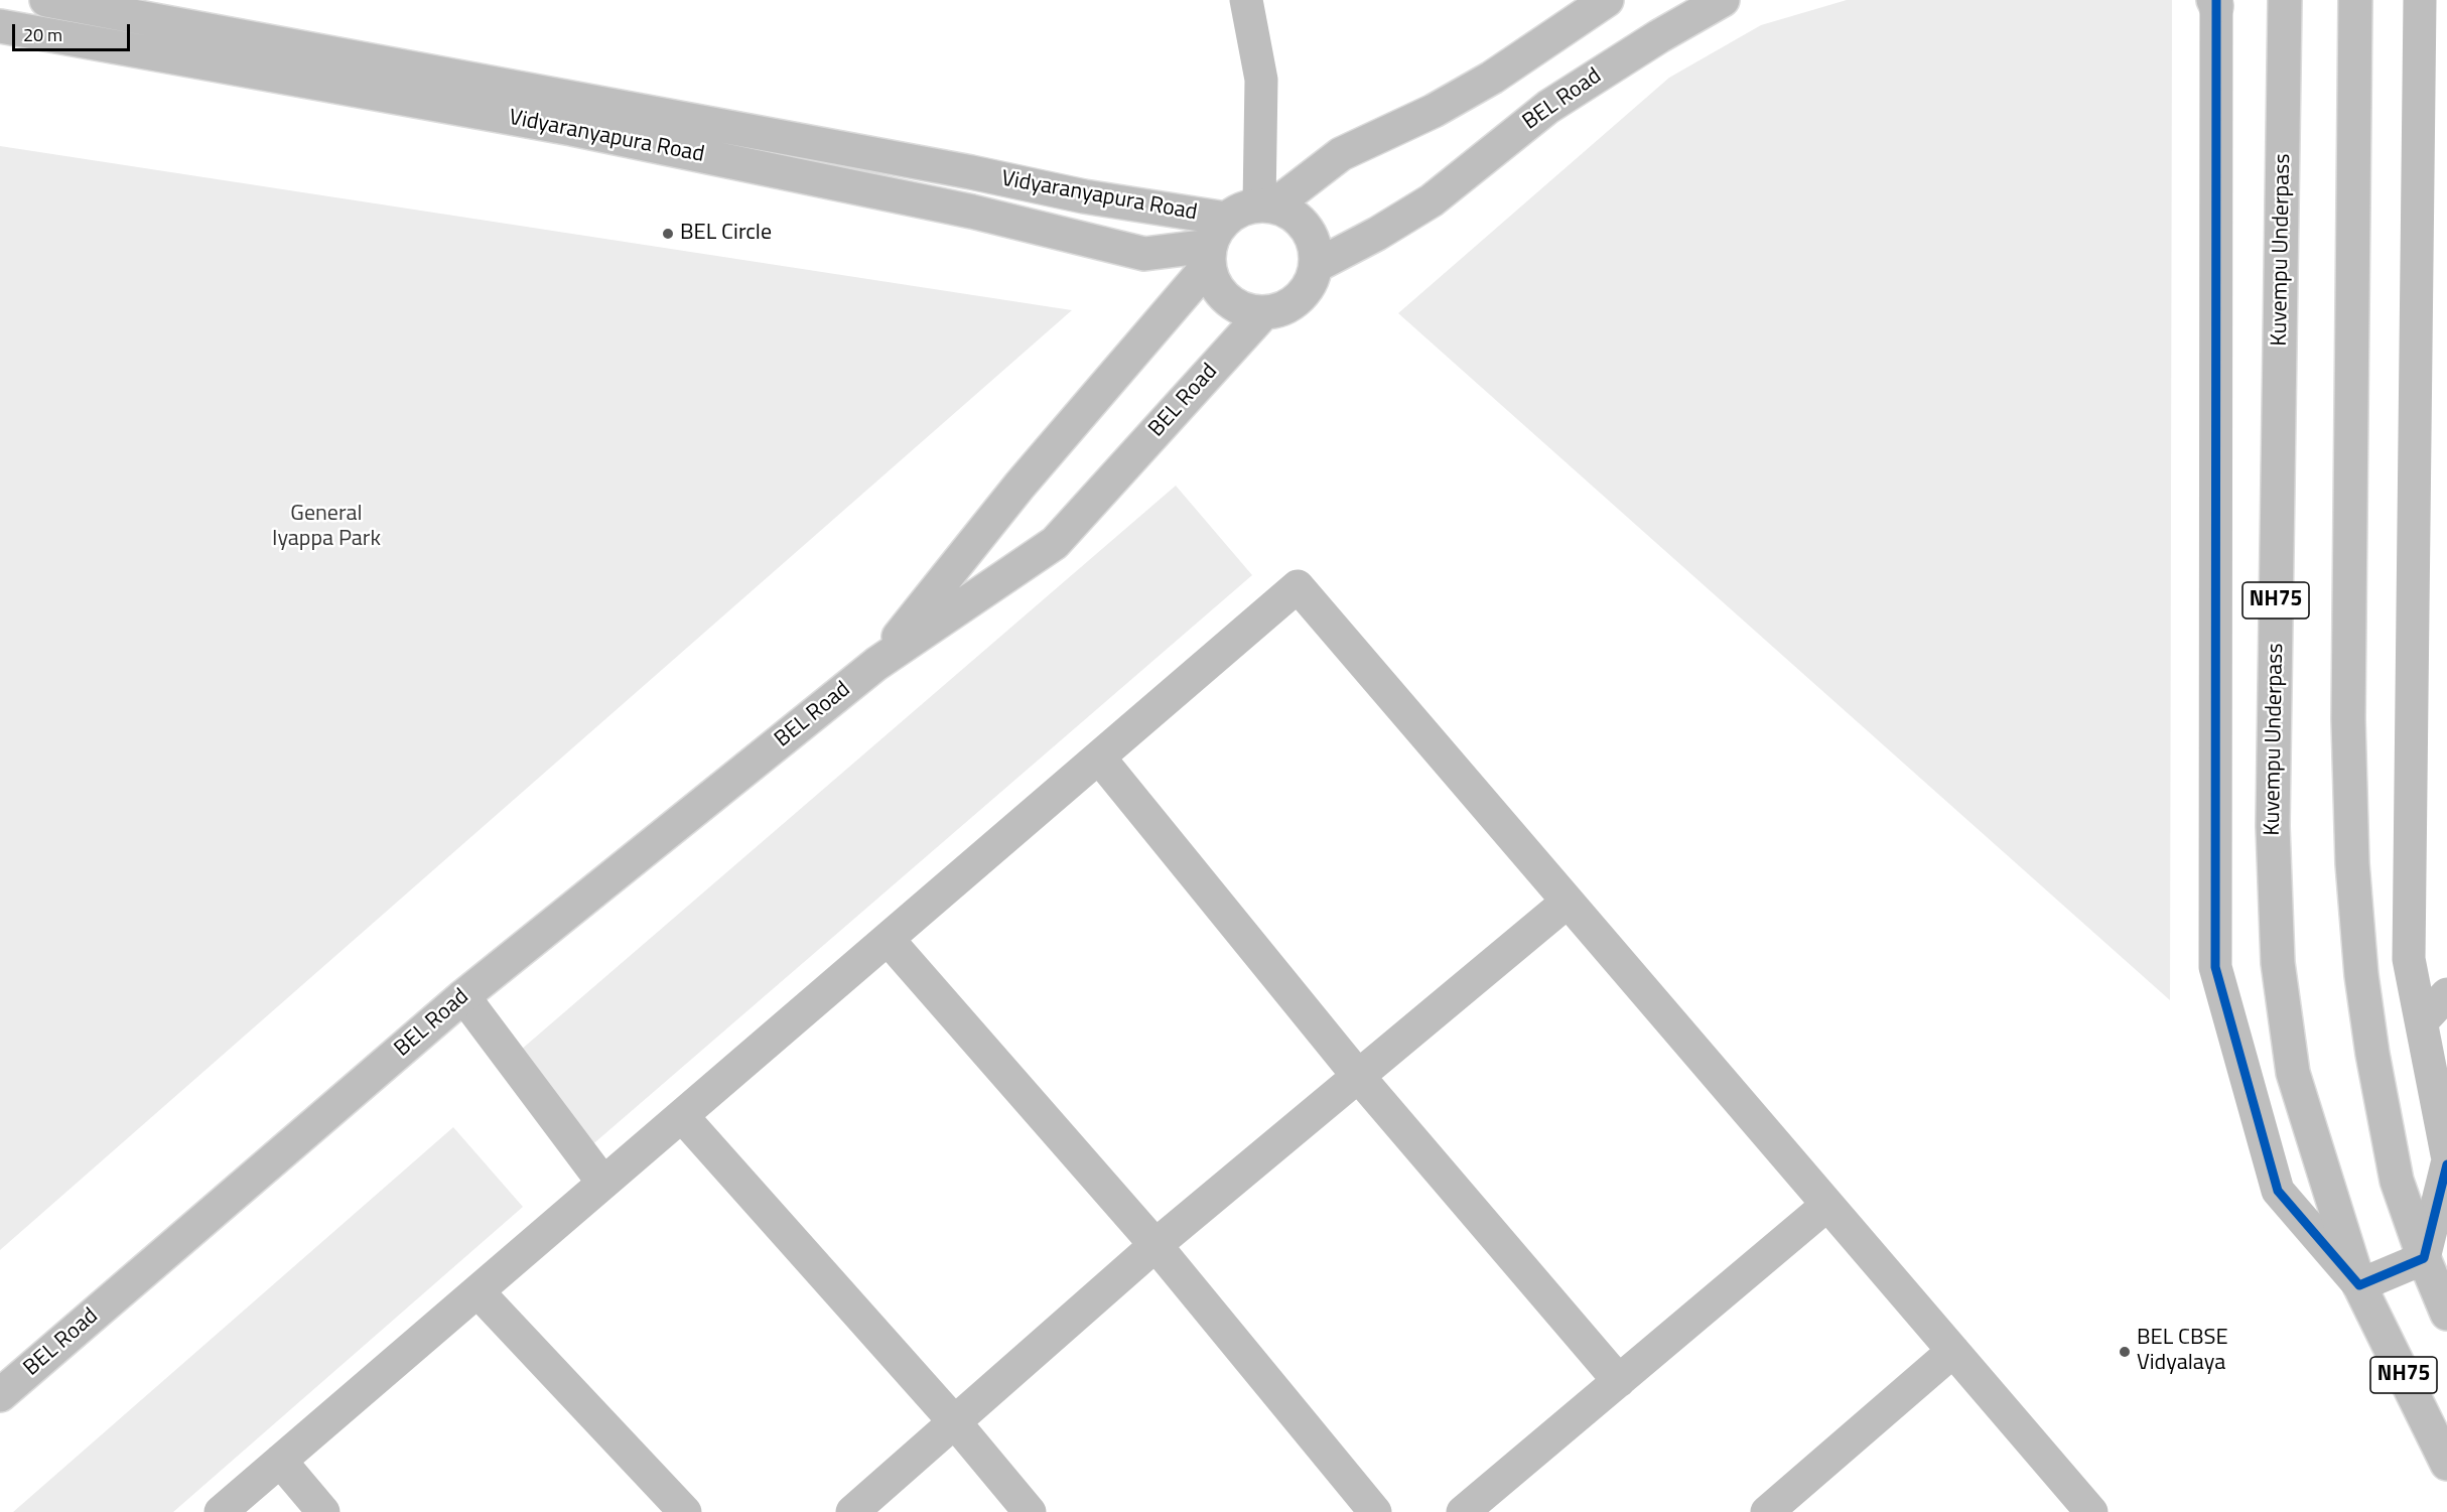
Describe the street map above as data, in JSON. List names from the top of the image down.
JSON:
{
  "streets": {
    "main road": [
      "BEL Road",
      "Vidyaranyapura Road",
      "Kuvempu Underpass",
      "NH75"
    ]
  },
  "crossings": [
    ["BEL Road", "Vidyaranyapura Road"],
    ["Kuvempu Underpass", "NH75"]
  ],
  "parks": ["General Iyappa Park"],
  "places": ["BEL Circle", "BEL CBSE Vidyalaya"],
  "scale_bar": "20 m"
}
